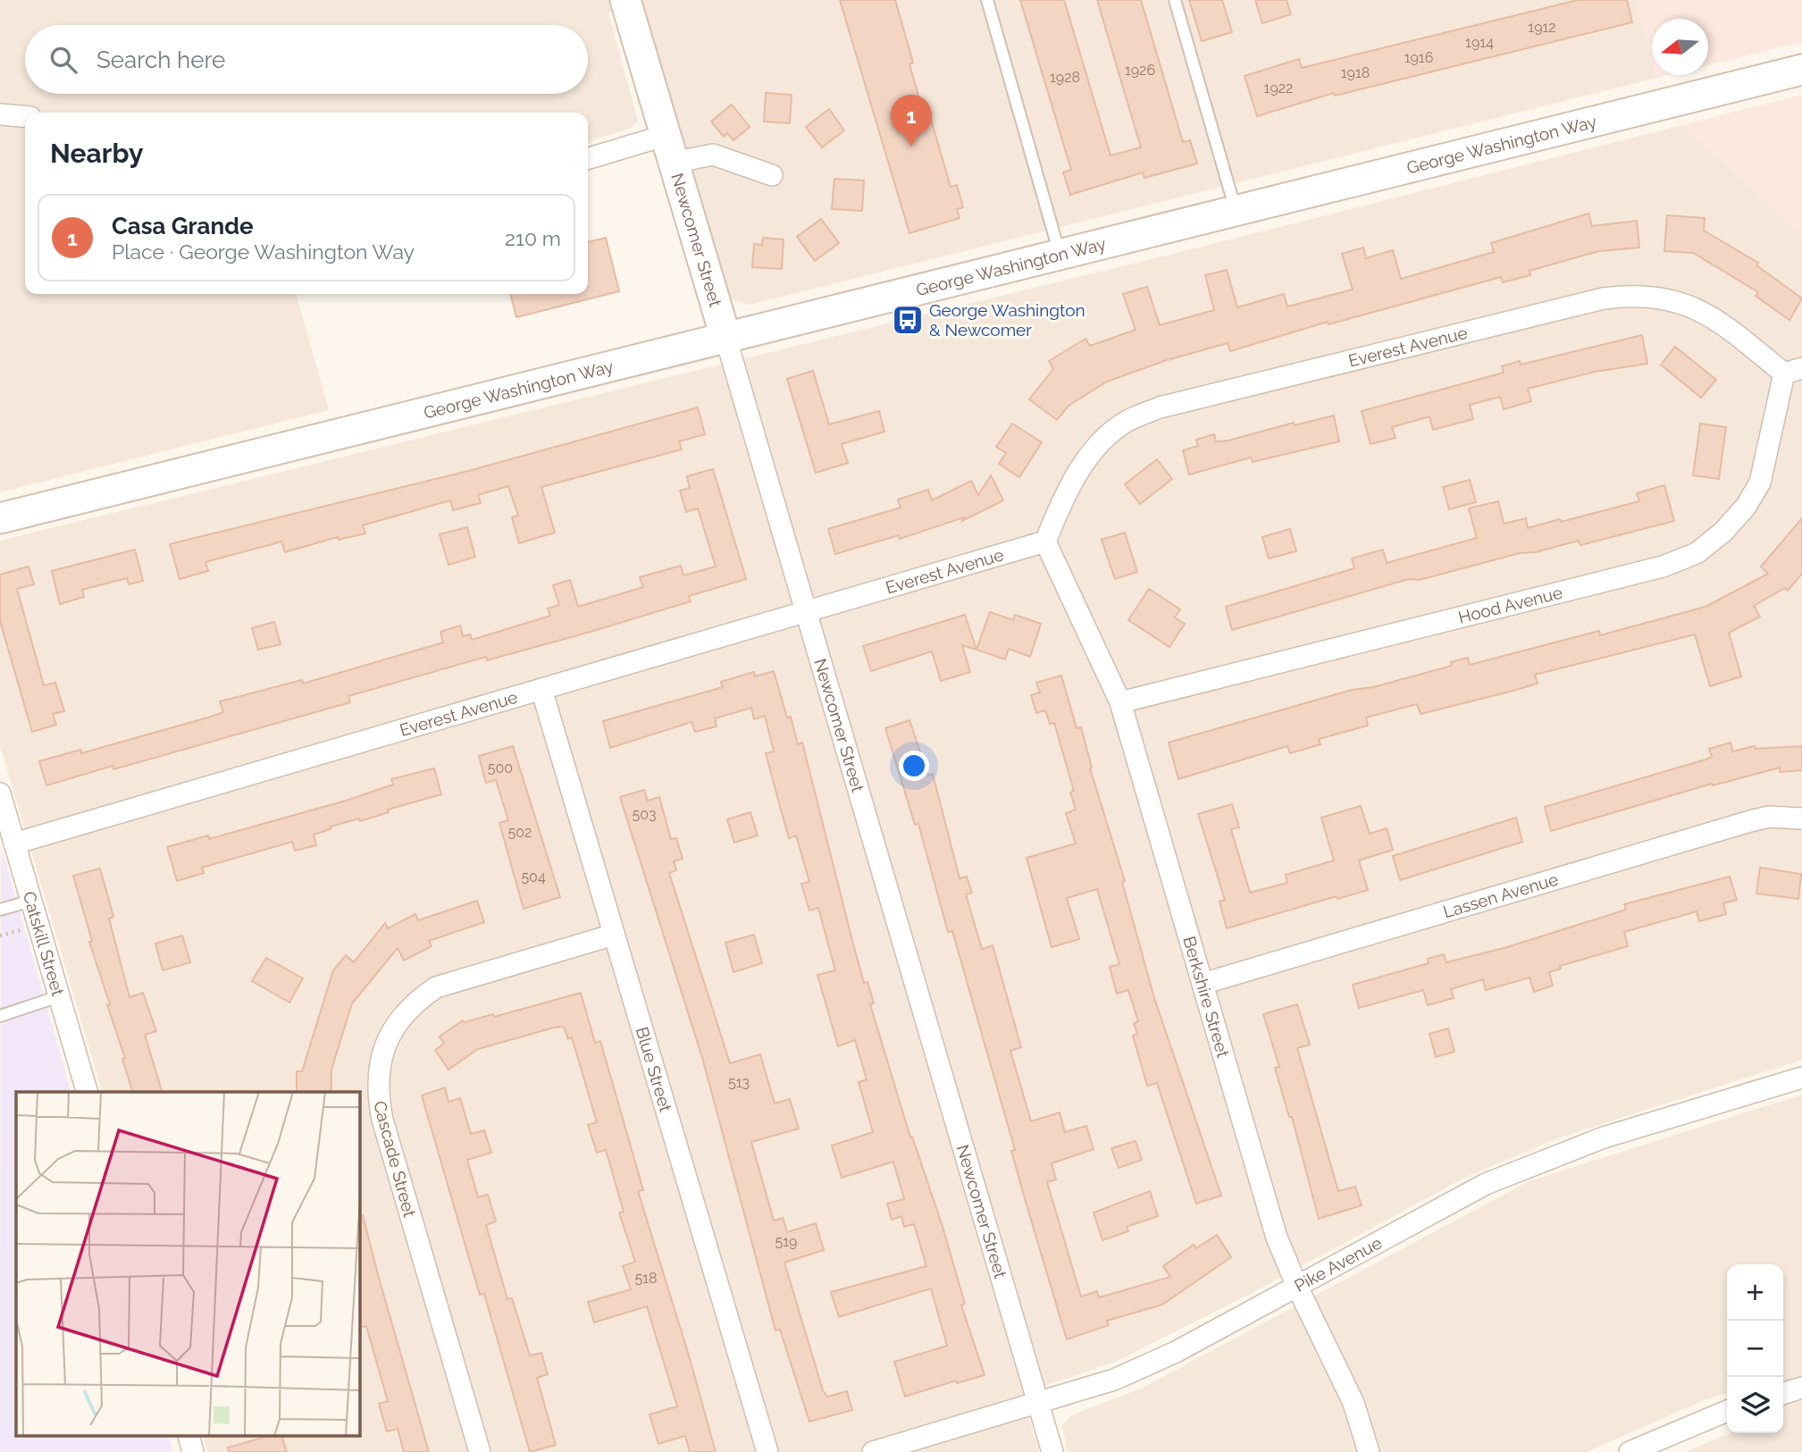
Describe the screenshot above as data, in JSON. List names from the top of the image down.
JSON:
{
  "streets": {
    "main road": ["George Washington Way", "Newcomer Street"],
    "street": [
      "Everest Avenue",
      "Hood Avenue",
      "Lassen Avenue",
      "Catskill Street",
      "Berkshire Street",
      "Blue Street",
      "Cascade Street",
      "Pike Avenue"
    ]
  },
  "crossings": [
    ["George Washington Way", "Newcomer Street"],
    ["Newcomer Street", "Everest Avenue"],
    ["Newcomer Street", "Pike Avenue"],
    ["Everest Avenue", "Hood Avenue"],
    ["Everest Avenue", "Catskill Street"],
    ["Everest Avenue", "Berkshire Street"],
    ["Everest Avenue", "Blue Street"],
    ["Hood Avenue", "Berkshire Street"],
    ["Lassen Avenue", "Berkshire Street"],
    ["Berkshire Street", "Pike Avenue"],
    ["Blue Street", "Cascade Street"]
  ],
  "places": {
    "bus stop": ["George Washington & Newcomer"]
  },
  "house_numbers": [
    "1912",
    "1914",
    "1916",
    "1926",
    "1918",
    "1928",
    "1922",
    "500",
    "503",
    "502",
    "504",
    "513",
    "519",
    "518"
  ],
  "north": "left",
  "page": {
    "search": "Search here",
    "pins": "1",
    "heading": "Nearby",
    "list": [
      {
        "mark": "1",
        "name": "Casa Grande",
        "note": "Place · George Washington Way",
        "value": "210 m"
      }
    ],
    "map_buttons": ["+", "−"]
  }
}
